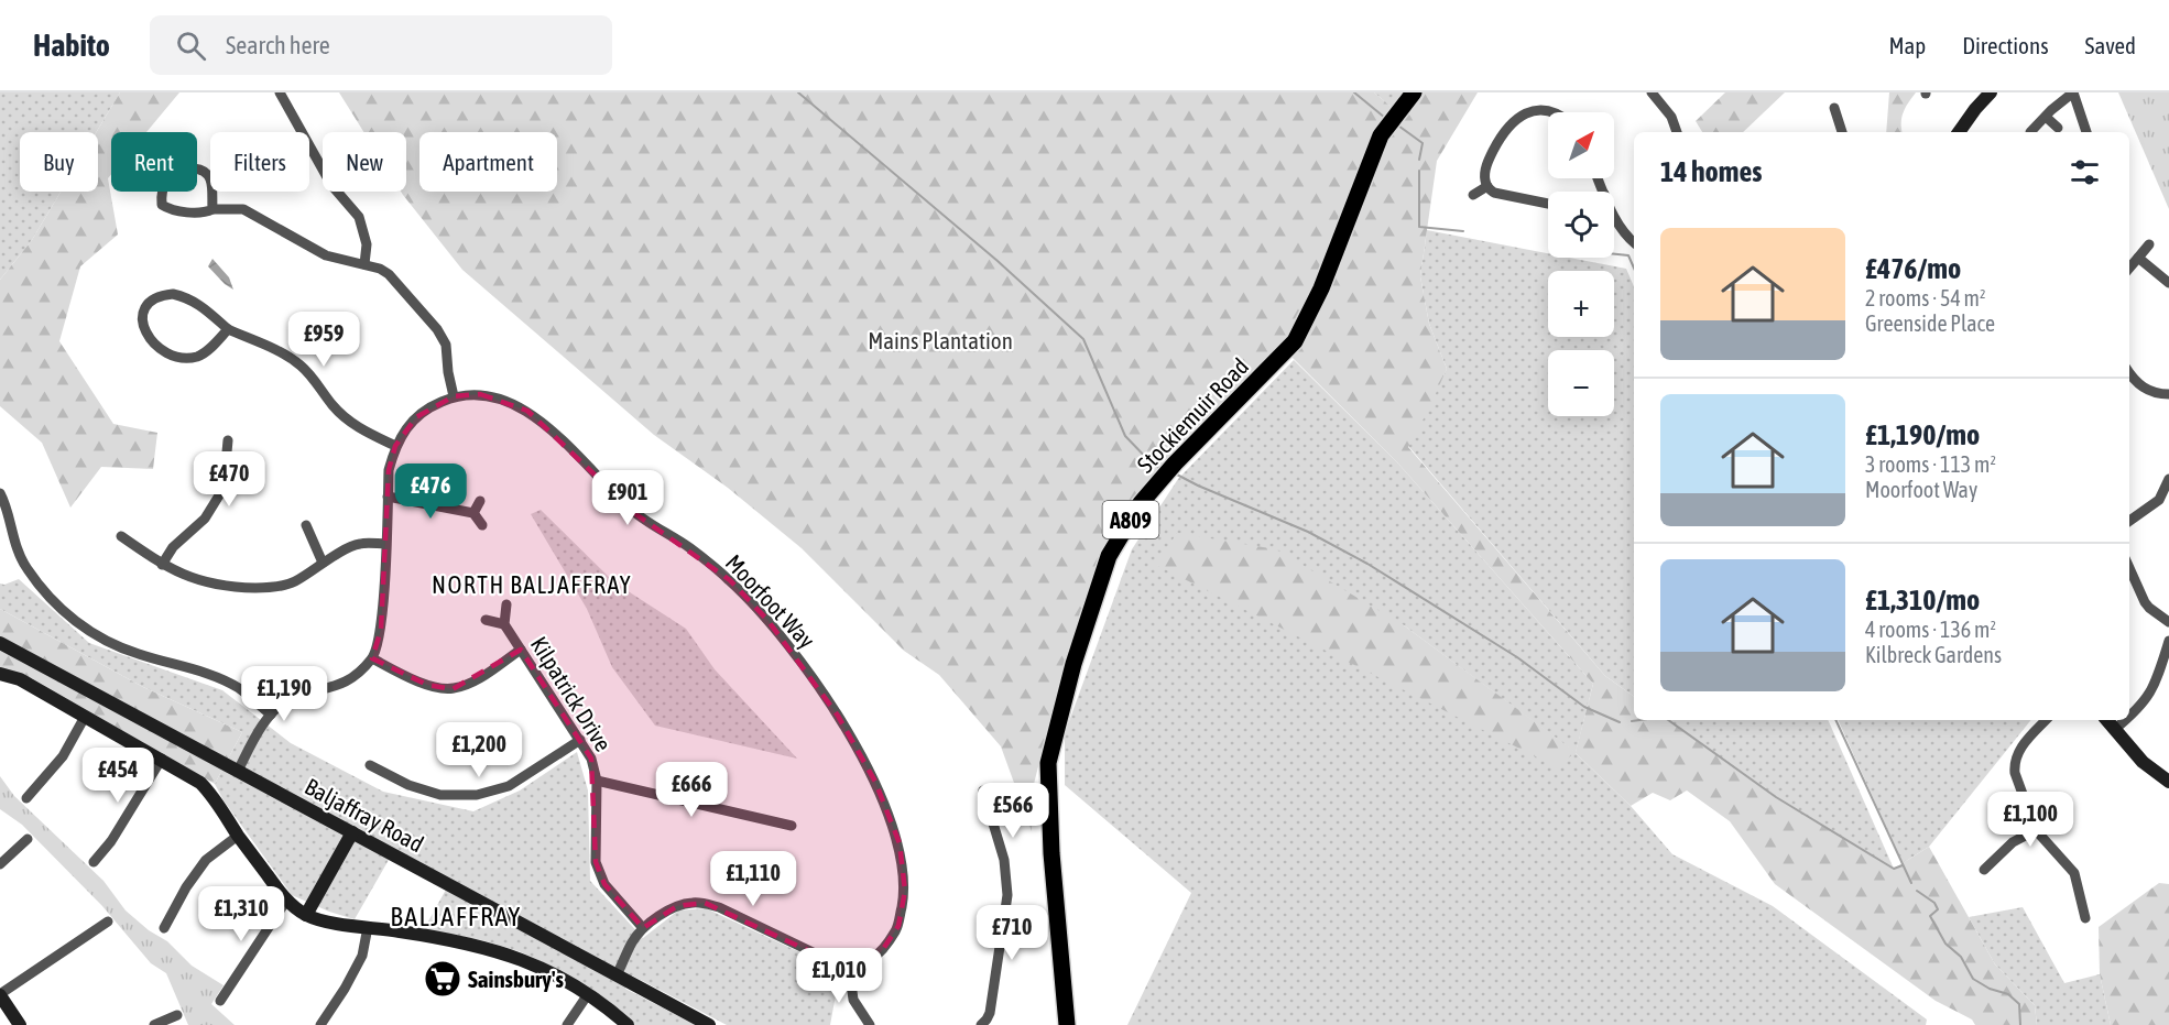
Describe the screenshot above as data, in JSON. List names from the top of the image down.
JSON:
{
  "streets": {
    "main road": ["Stockiemuir Road", "A809"],
    "street": ["Moorfoot Way", "Kilpatrick Drive", "Baljaffray Road"]
  },
  "districts": ["NORTH BALJAFFRAY", "BALJAFFRAY"],
  "parks": ["Mains Plantation"],
  "places": {
    "supermarket": ["Sainsbury's"]
  },
  "north": "top right",
  "page": {
    "header": "Habito",
    "search": "Search here",
    "nav": ["Map", "Directions", "Saved"],
    "map_buttons": ["+", "−"],
    "chip": [
      "Buy",
      "Rent",
      "Filters",
      "New",
      "Apartment"
    ],
    "heading": "14 homes",
    "list": [
      {
        "name": "£476/mo",
        "note": "2 rooms · 54 m² · Greenside Place"
      },
      {
        "name": "£1,190/mo",
        "note": "3 rooms · 113 m² · Moorfoot Way"
      },
      {
        "name": "£1,310/mo",
        "note": "4 rooms · 136 m² · Kilbreck Gardens"
      }
    ],
    "price": [
      "£959",
      "£470",
      "£476",
      "£901",
      "£1,190",
      "£1,200",
      "£454",
      "£666",
      "£566",
      "£1,100",
      "£1,110",
      "£1,310",
      "£710",
      "£1,010"
    ]
  }
}
